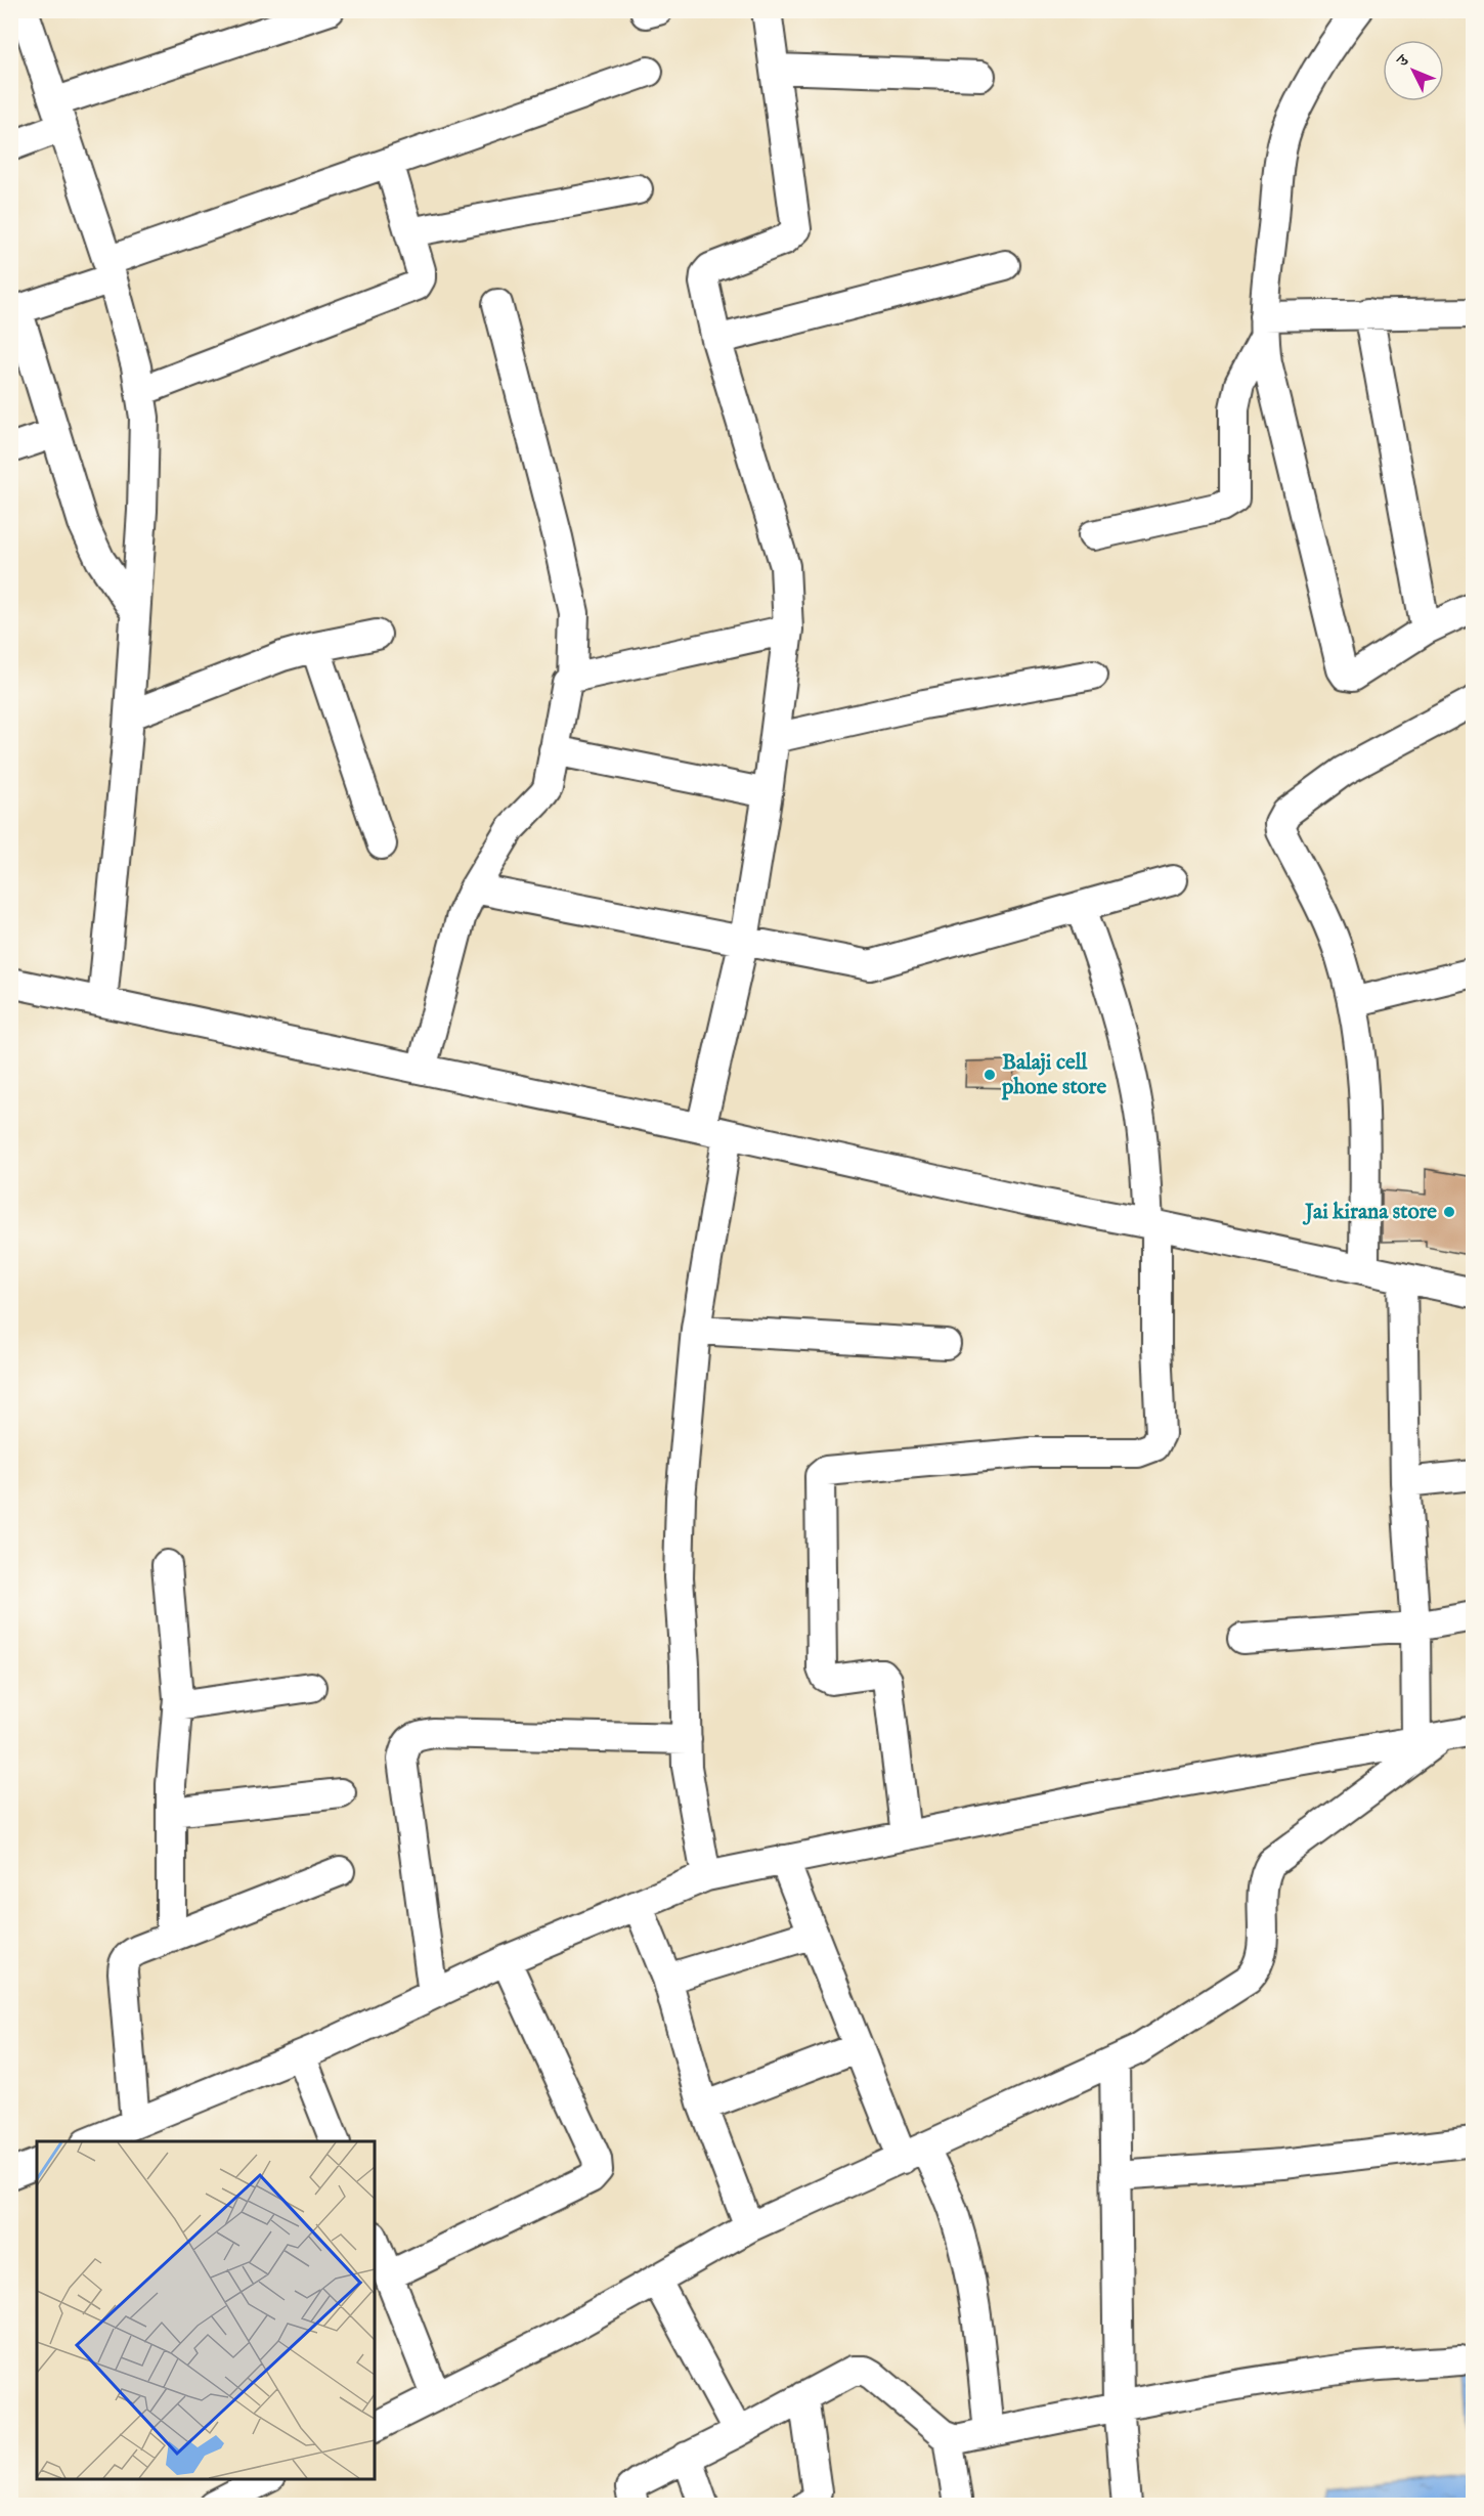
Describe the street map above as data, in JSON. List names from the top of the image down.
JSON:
{
  "places": ["Balaji cell phone store", "Jai kirana store"],
  "north": "top left"
}
